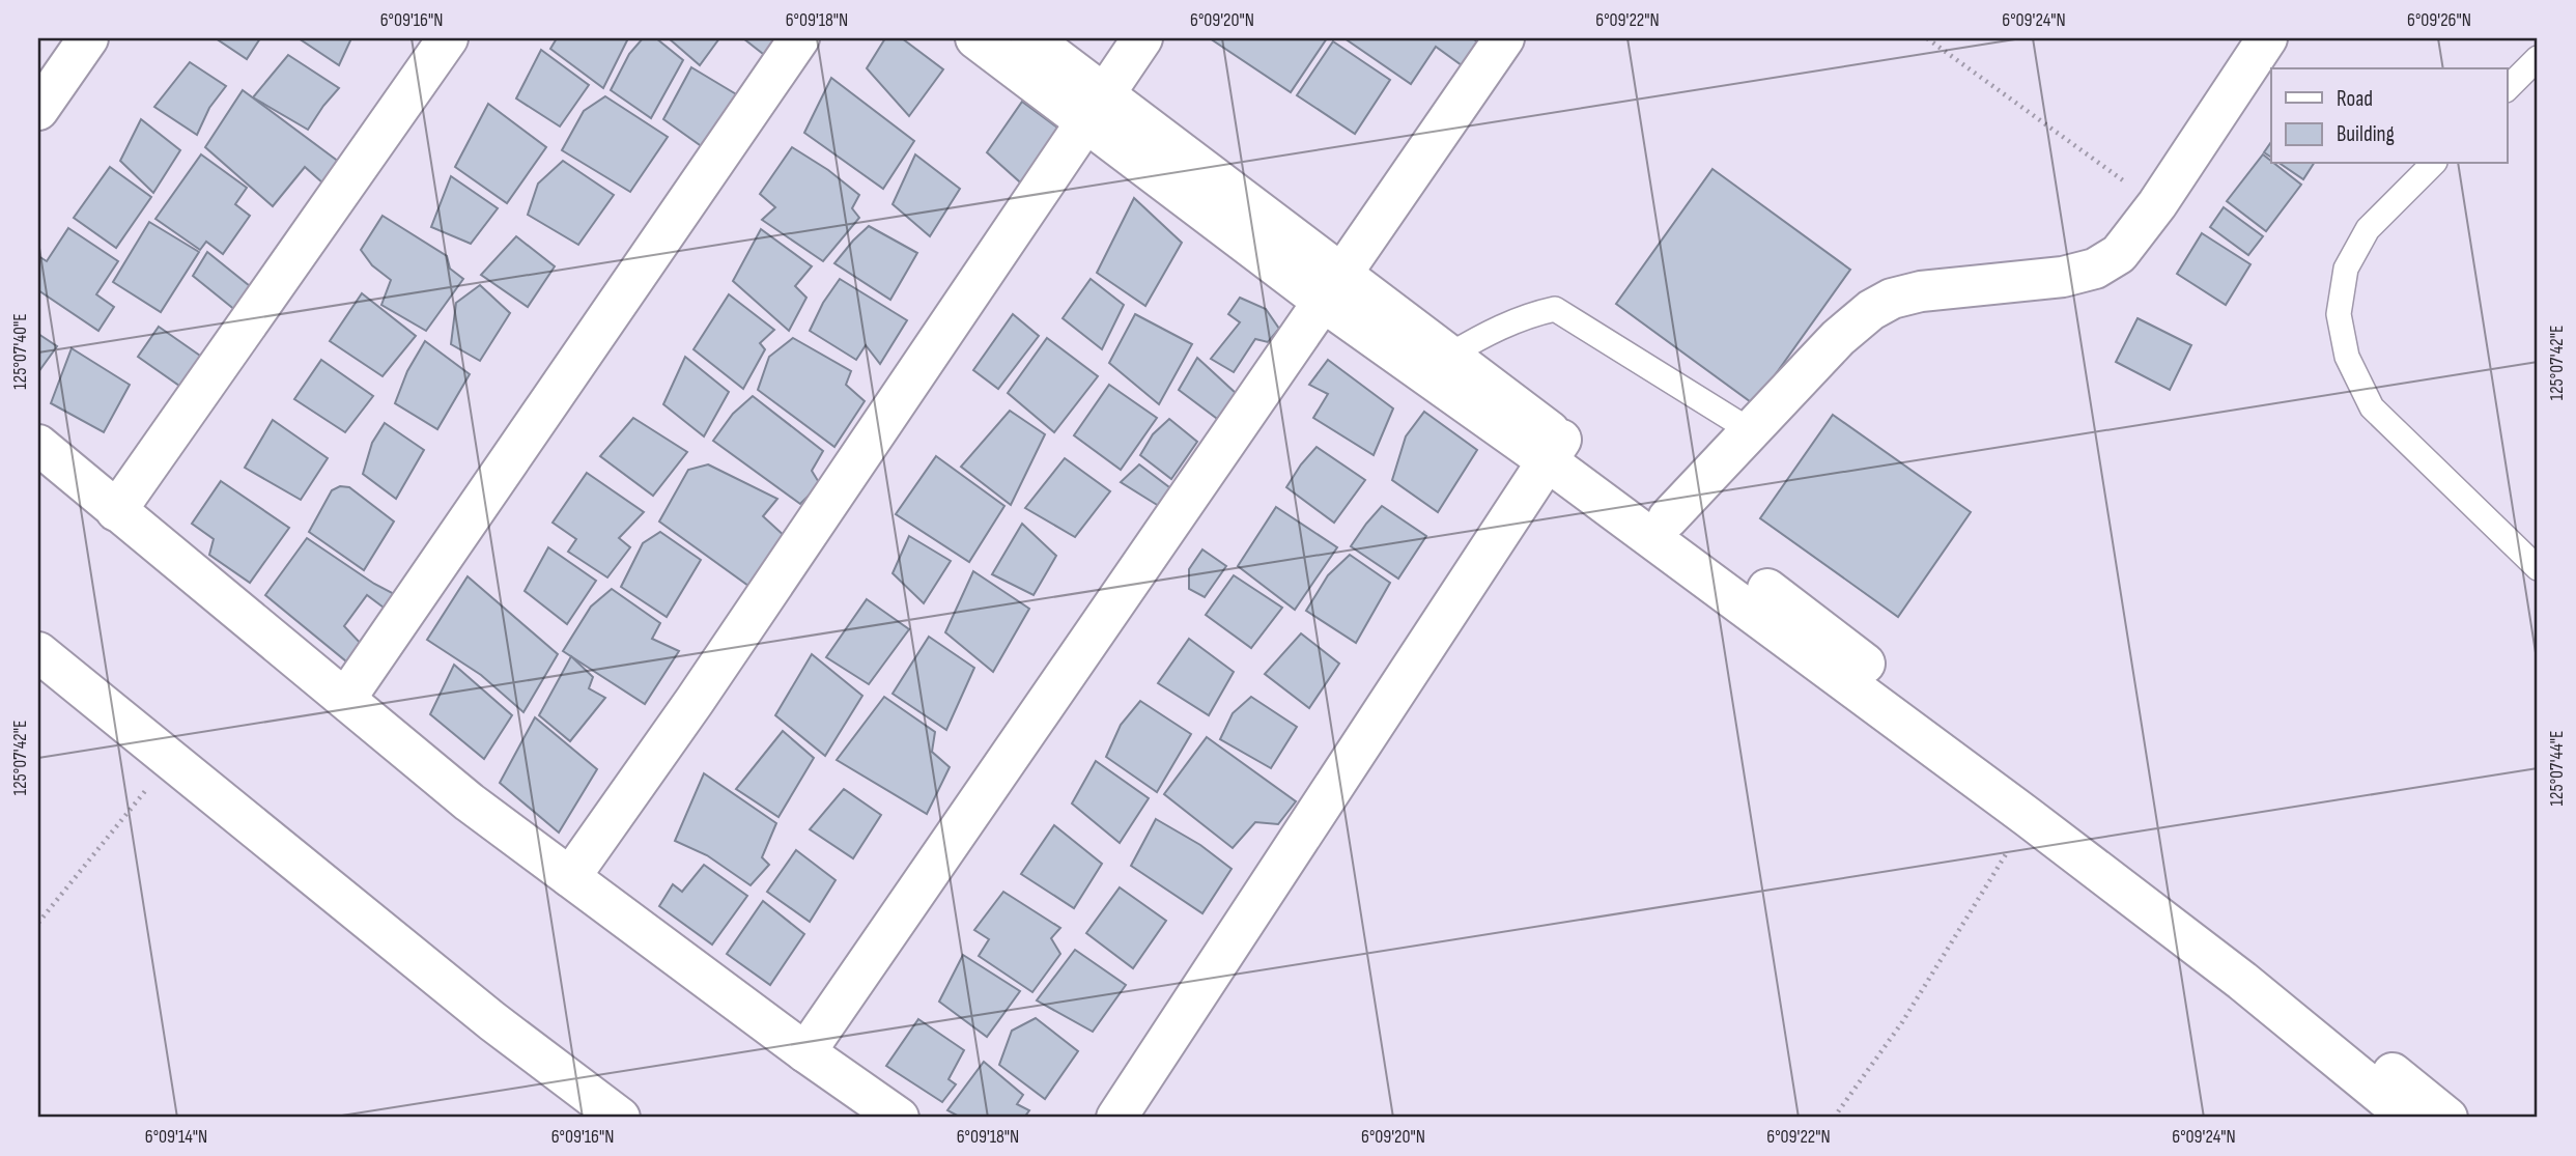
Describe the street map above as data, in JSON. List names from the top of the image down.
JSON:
{
  "legend": ["Road", "Building"],
  "coordinates": [
    "6°09'16\"N",
    "6°09'18\"N",
    "6°09'20\"N",
    "6°09'22\"N",
    "6°09'24\"N",
    "6°09'26\"N",
    "125°07'40\"E",
    "125°07'42\"E",
    "125°07'44\"E",
    "6°09'14\"N"
  ]
}
